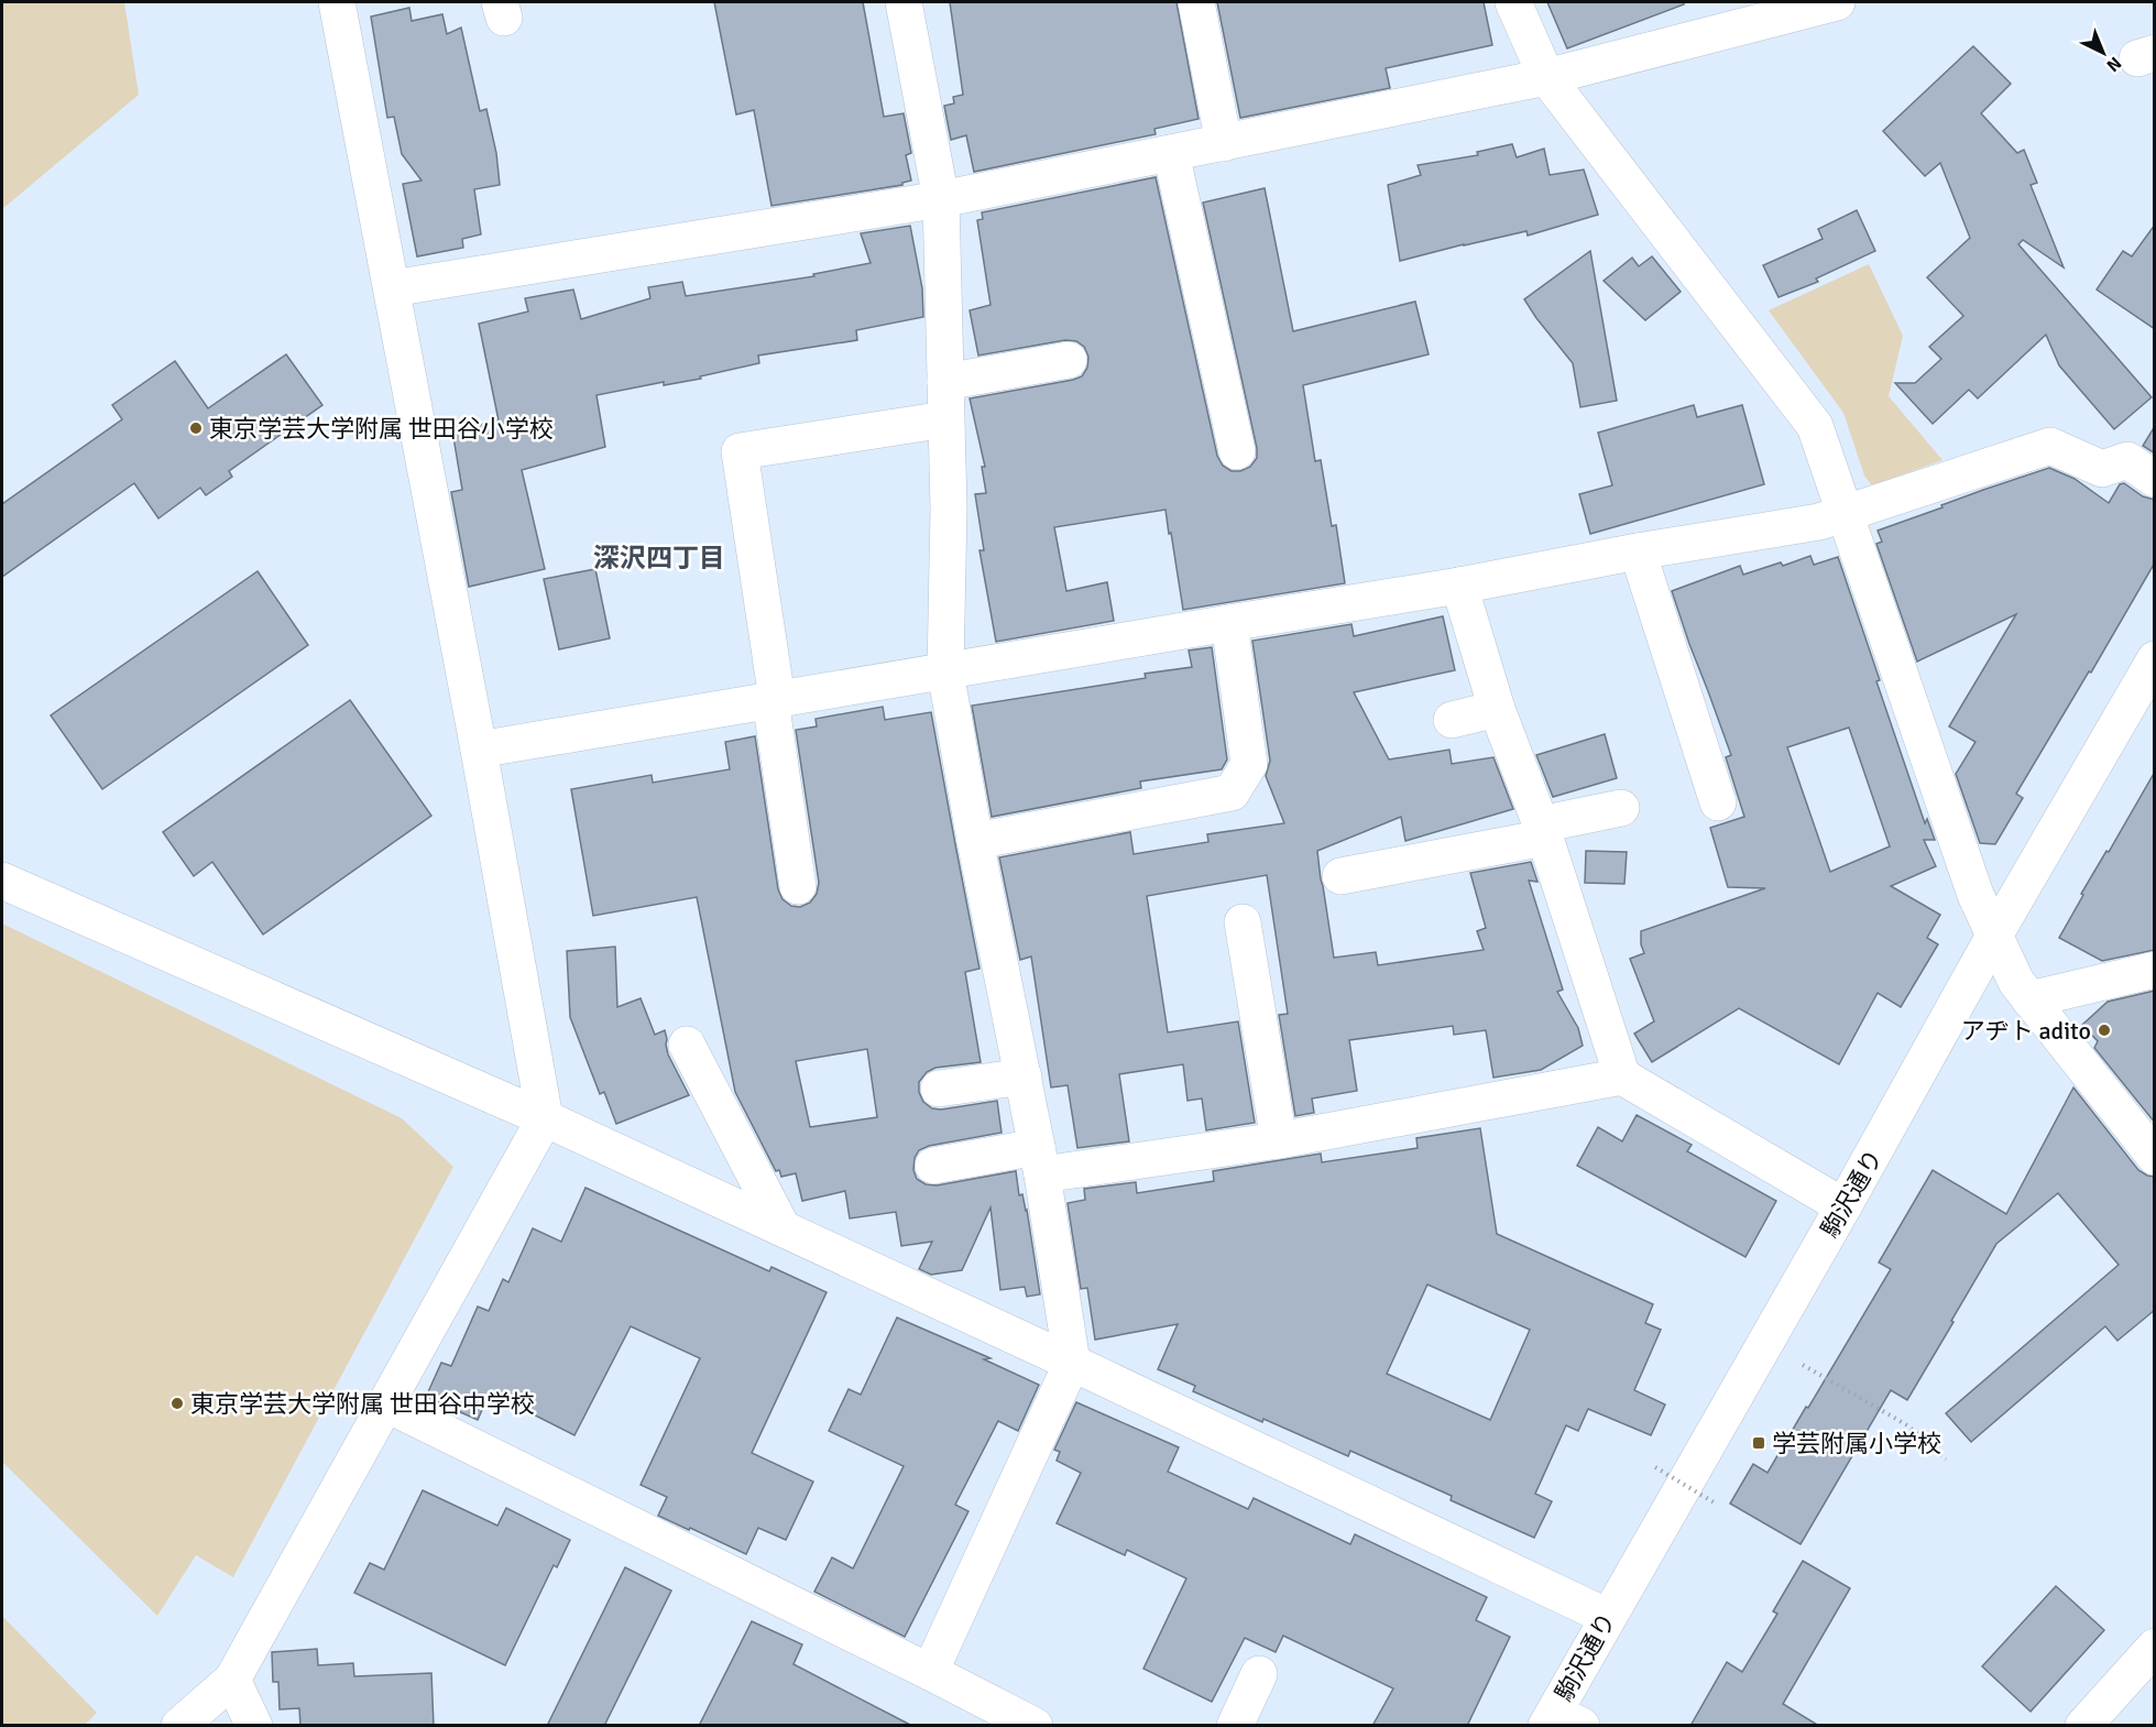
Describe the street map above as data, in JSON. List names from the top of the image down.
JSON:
{
  "streets": {
    "street": ["駒沢通り"]
  },
  "districts": ["深沢四丁目"],
  "places": {
    "other": ["東京学芸大学附属 世田谷小学校", "アヂト adito", "東京学芸大学附属 世田谷中学校"],
    "transit": ["学芸附属小学校"]
  },
  "north": "bottom right"
}
